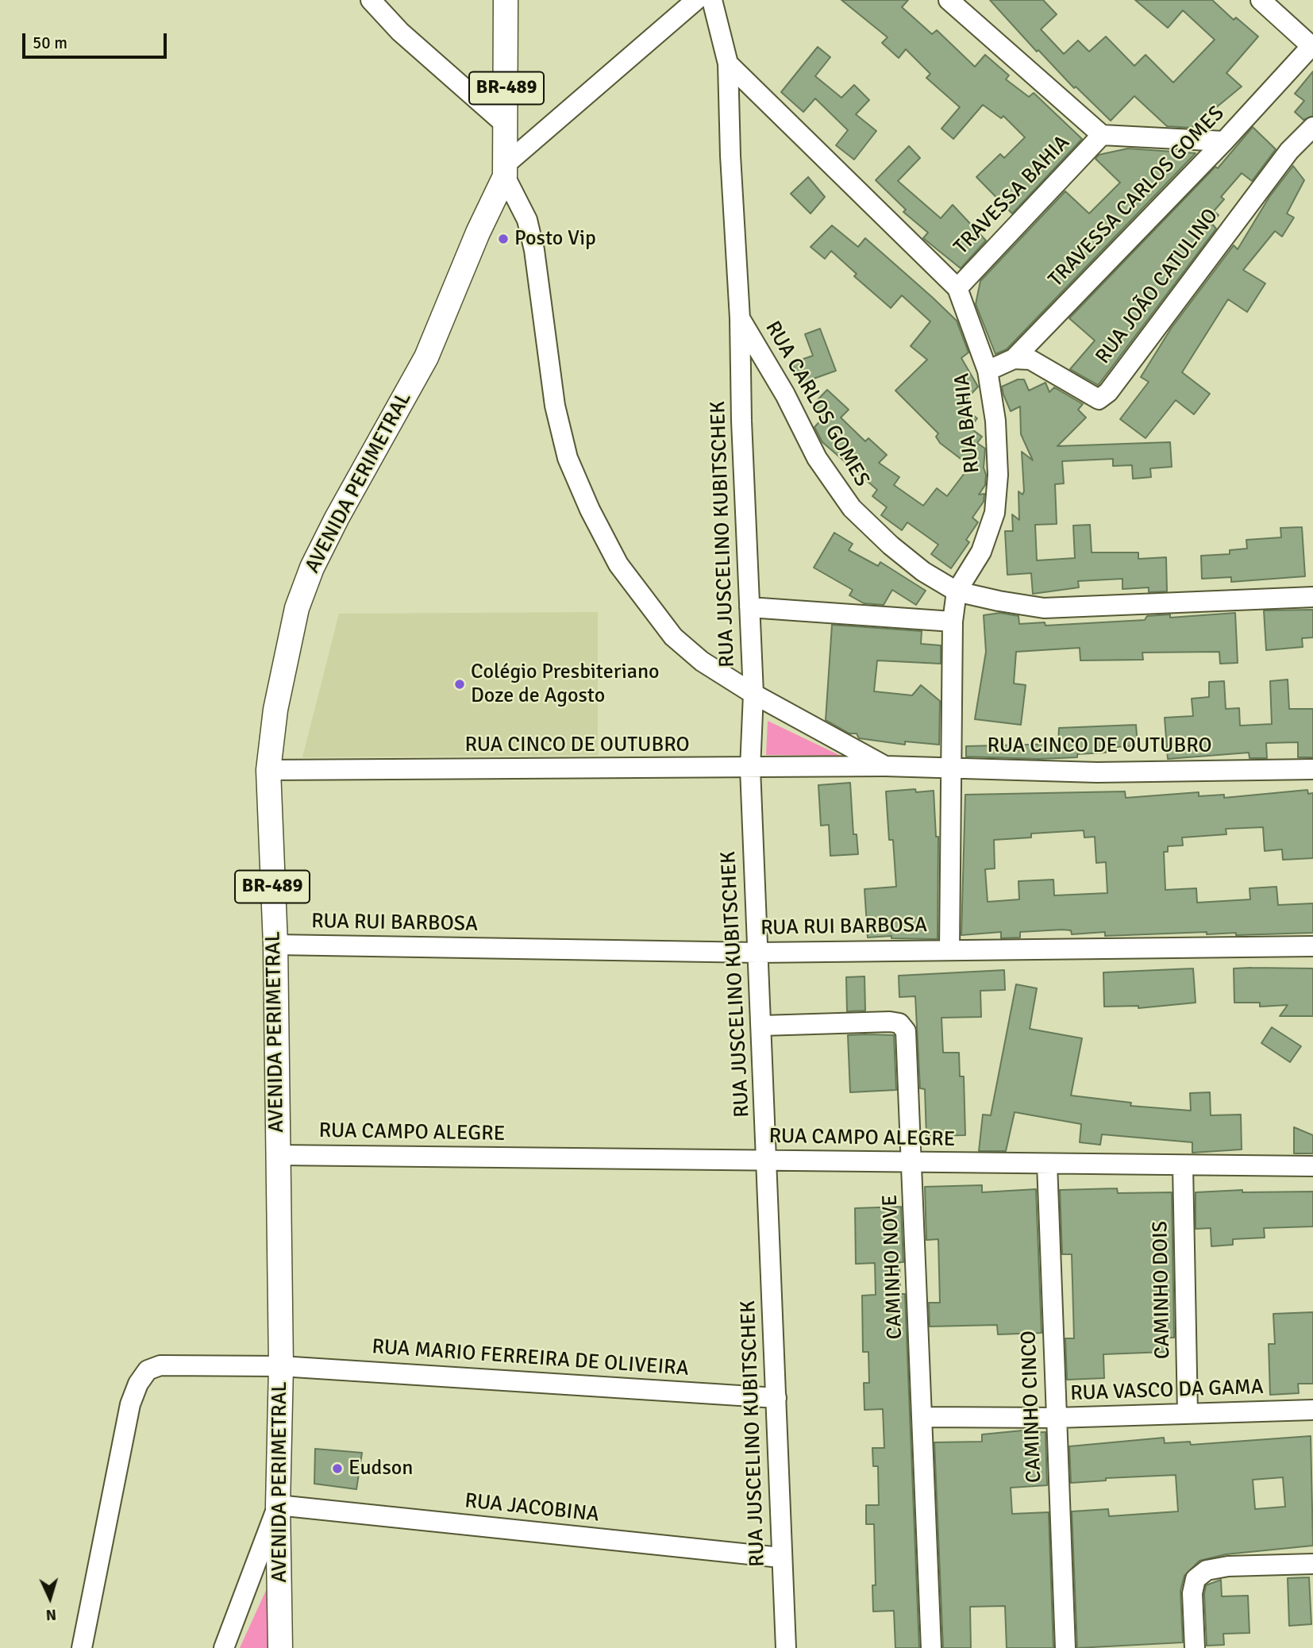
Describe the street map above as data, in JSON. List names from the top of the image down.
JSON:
{
  "streets": {
    "main road": ["BR-489", "AVENIDA PERIMETRAL"],
    "street": [
      "TRAVESSA BAHIA",
      "TRAVESSA CARLOS GOMES",
      "RUA JOÃO CATULINO",
      "RUA CARLOS GOMES",
      "RUA BAHIA",
      "RUA JUSCELINO KUBITSCHEK",
      "RUA CINCO DE OUTUBRO",
      "RUA RUI BARBOSA",
      "RUA CAMPO ALEGRE",
      "CAMINHO NOVE",
      "CAMINHO DOIS",
      "RUA MARIO FERREIRA DE OLIVEIRA",
      "RUA VASCO DA GAMA",
      "CAMINHO CINCO",
      "RUA JACOBINA"
    ]
  },
  "crossings": [
    ["TRAVESSA BAHIA", "RUA BAHIA"],
    ["TRAVESSA CARLOS GOMES", "RUA JOÃO CATULINO"],
    ["TRAVESSA CARLOS GOMES", "RUA BAHIA"],
    ["RUA CARLOS GOMES", "RUA BAHIA"],
    ["RUA CARLOS GOMES", "RUA JUSCELINO KUBITSCHEK"],
    ["RUA BAHIA", "RUA CINCO DE OUTUBRO"],
    ["RUA BAHIA", "RUA RUI BARBOSA"],
    ["AVENIDA PERIMETRAL", "RUA CINCO DE OUTUBRO"],
    ["AVENIDA PERIMETRAL", "RUA RUI BARBOSA"],
    ["AVENIDA PERIMETRAL", "RUA CAMPO ALEGRE"],
    ["AVENIDA PERIMETRAL", "RUA MARIO FERREIRA DE OLIVEIRA"],
    ["AVENIDA PERIMETRAL", "RUA JACOBINA"],
    ["RUA JUSCELINO KUBITSCHEK", "RUA CINCO DE OUTUBRO"],
    ["RUA JUSCELINO KUBITSCHEK", "RUA RUI BARBOSA"],
    ["RUA JUSCELINO KUBITSCHEK", "RUA CAMPO ALEGRE"],
    ["RUA JUSCELINO KUBITSCHEK", "CAMINHO NOVE"],
    ["RUA JUSCELINO KUBITSCHEK", "RUA MARIO FERREIRA DE OLIVEIRA"],
    ["RUA JUSCELINO KUBITSCHEK", "RUA JACOBINA"],
    ["RUA CAMPO ALEGRE", "CAMINHO NOVE"],
    ["RUA CAMPO ALEGRE", "CAMINHO DOIS"],
    ["RUA CAMPO ALEGRE", "CAMINHO CINCO"],
    ["CAMINHO NOVE", "RUA VASCO DA GAMA"],
    ["CAMINHO DOIS", "RUA VASCO DA GAMA"],
    ["RUA VASCO DA GAMA", "CAMINHO CINCO"]
  ],
  "places": ["Posto Vip", "Colégio Presbiteriano Doze de Agosto", "Eudson"],
  "scale_bar": "50 m",
  "north": "bottom"
}
